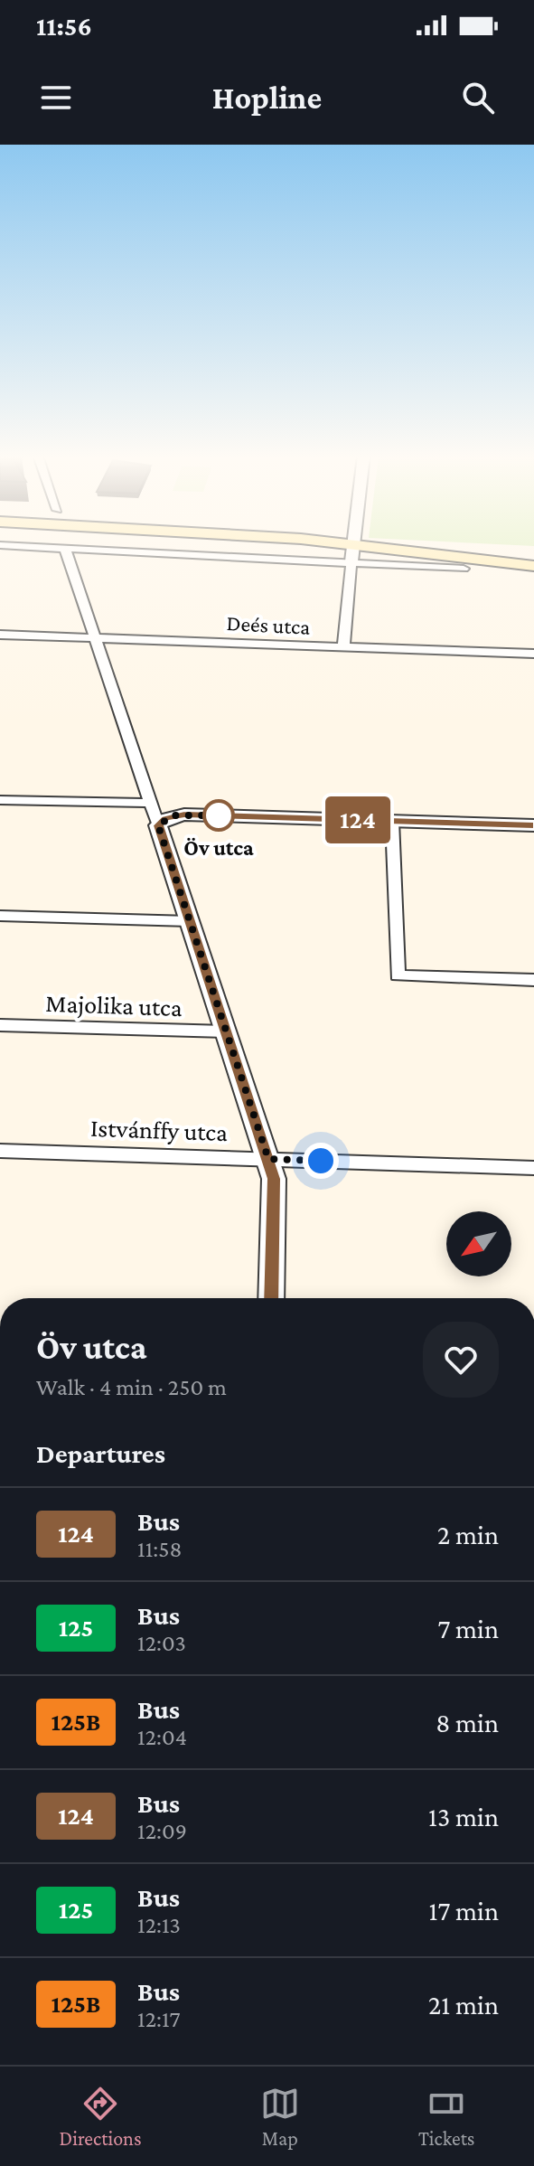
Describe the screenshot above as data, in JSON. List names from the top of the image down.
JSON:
{
  "streets": {
    "street": ["Deés utca", "Majolika utca", "Istvánffy utca"]
  },
  "places": ["Öv utca"],
  "lines": ["bus line 124"],
  "north": "bottom left",
  "page": {
    "status": "11:56",
    "header": "Hopline",
    "on_map": "124",
    "heading": [
      ["Öv utca", "Walk · 4 min · 250 m"],
      "Departures"
    ],
    "list": [
      {
        "mark": "124",
        "name": "Bus",
        "note": "11:58",
        "value": "2 min"
      },
      {
        "mark": "125",
        "name": "Bus",
        "note": "12:03",
        "value": "7 min"
      },
      {
        "mark": "125B",
        "name": "Bus",
        "note": "12:04",
        "value": "8 min"
      },
      {
        "mark": "124",
        "name": "Bus",
        "note": "12:09",
        "value": "13 min"
      },
      {
        "mark": "125",
        "name": "Bus",
        "note": "12:13",
        "value": "17 min"
      },
      {
        "mark": "125B",
        "name": "Bus",
        "note": "12:17",
        "value": "21 min"
      }
    ],
    "tabs": ["Directions", "Map", "Tickets"]
  }
}
